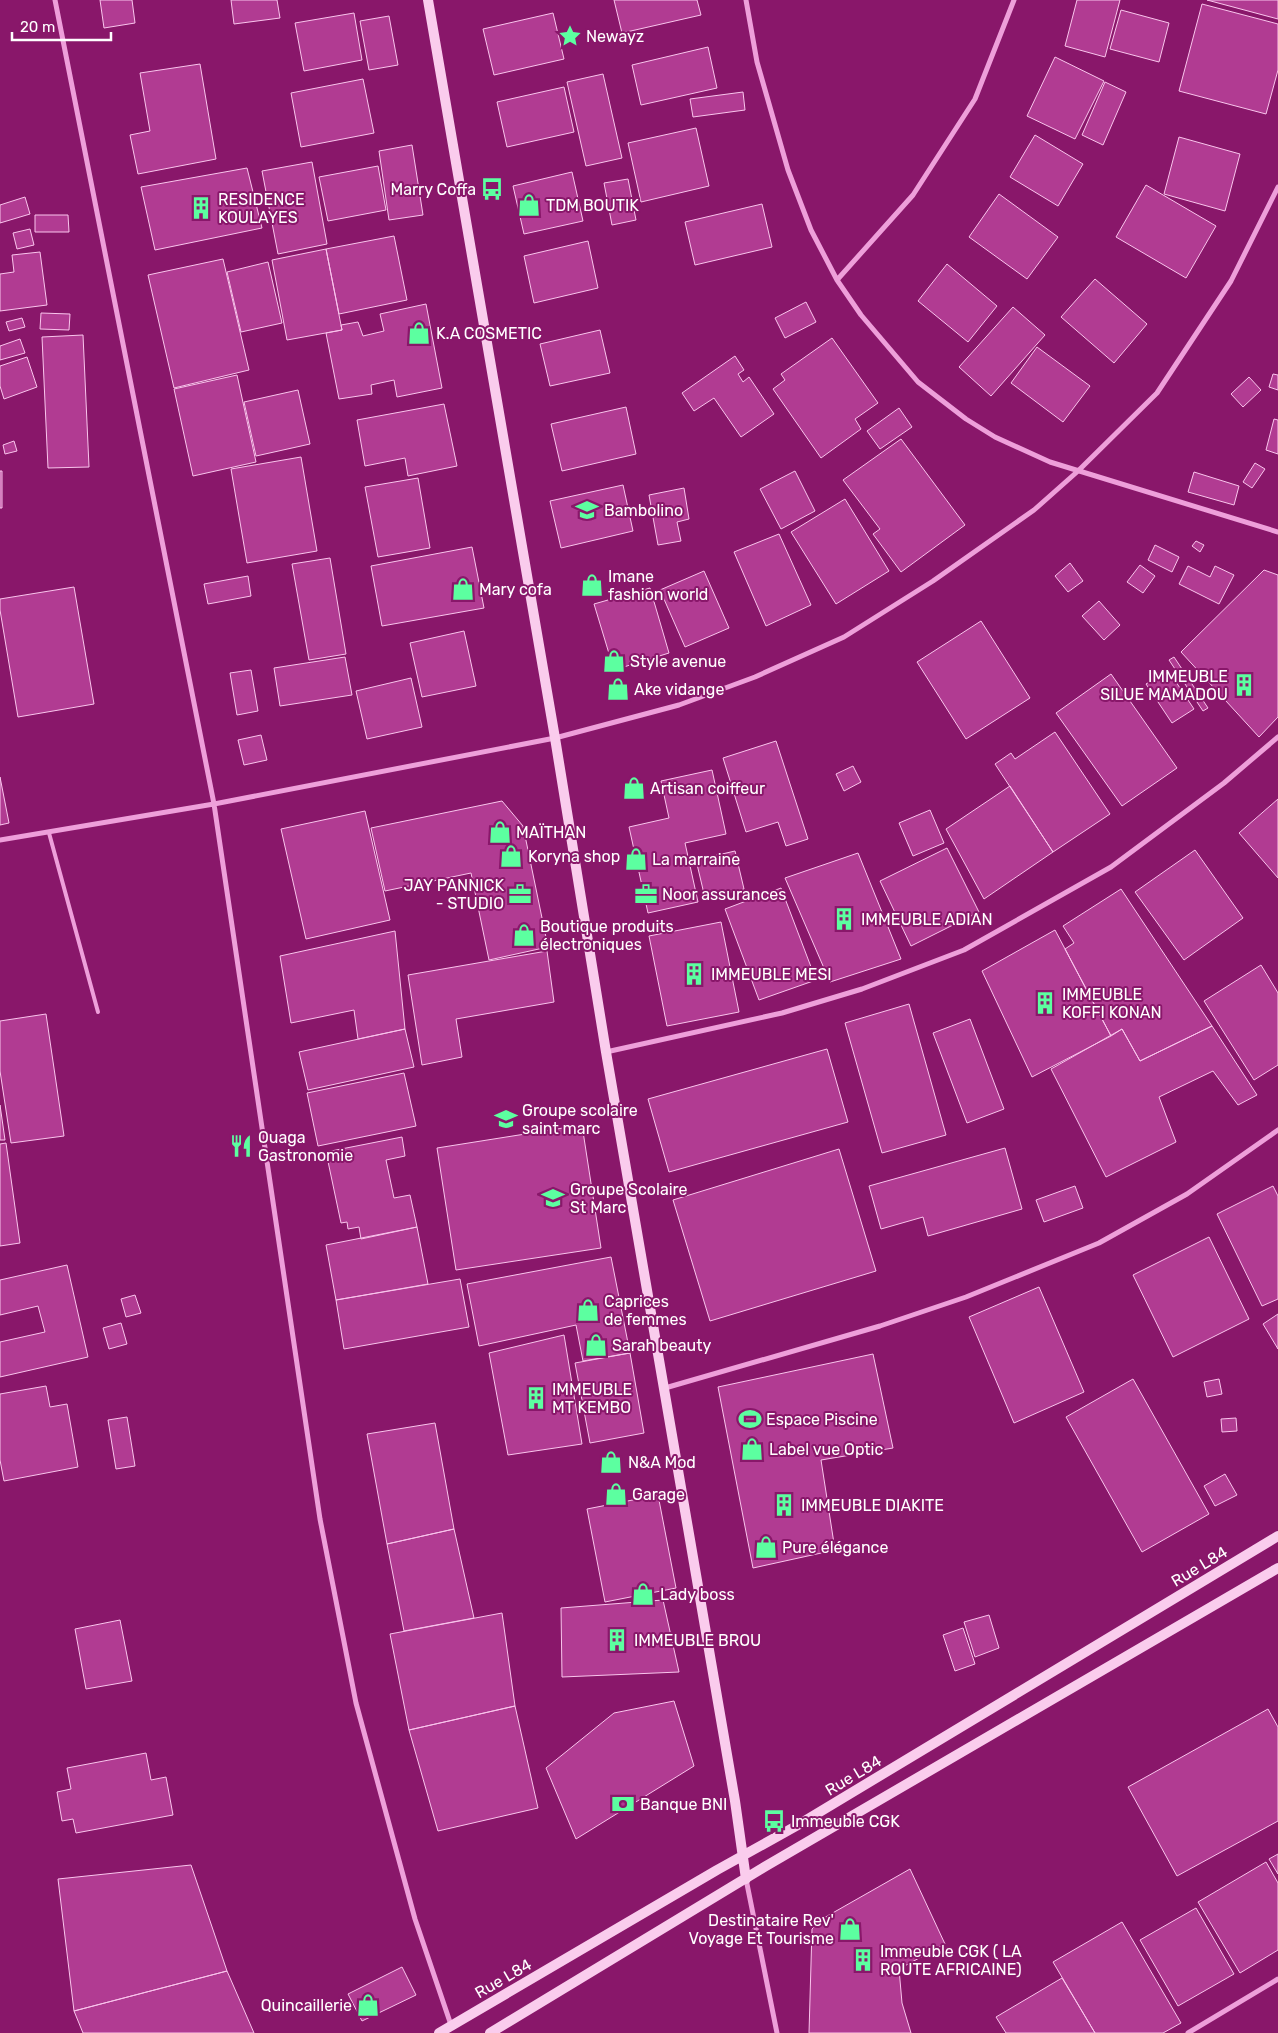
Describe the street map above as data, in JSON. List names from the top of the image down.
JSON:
{
  "streets": {
    "street": ["Rue L84"]
  },
  "places": {
    "place": ["Newayz"],
    "bus stop": ["Marry Coffa", "Immeuble CGK"],
    "shop": [
      "TDM BOUTIK",
      "K.A COSMETIC",
      "Imane fashion world",
      "Mary cofa",
      "Style avenue",
      "Ake vidange",
      "Artisan coiffeur",
      "MAÏTHAN",
      "Koryna shop",
      "La marraine",
      "Boutique produits électroniques",
      "Caprices de femmes",
      "Sarah beauty",
      "Label vue Optic",
      "N&A Mod",
      "Garage",
      "Pure élégance",
      "Lady boss",
      "Destinataire Rev' Voyage Et Tourisme",
      "Quincaillerie"
    ],
    "building": [
      "RESIDENCE KOULAYES",
      "IMMEUBLE SILUE MAMADOU",
      "IMMEUBLE ADIAN",
      "IMMEUBLE MESI",
      "IMMEUBLE KOFFI KONAN",
      "IMMEUBLE MT KEMBO",
      "IMMEUBLE DIAKITE",
      "IMMEUBLE BROU",
      "Immeuble CGK ( LA ROUTE AFRICAINE)"
    ],
    "school or university": ["Bambolino", "Groupe scolaire saint marc", "Groupe Scolaire St Marc"],
    "office": ["JAY PANNICK - STUDIO", "Noor assurances"],
    "restaurant": ["Ouaga Gastronomie"],
    "sports": ["Espace Piscine"],
    "bank": ["Banque BNI"]
  },
  "scale_bar": "20 m"
}
